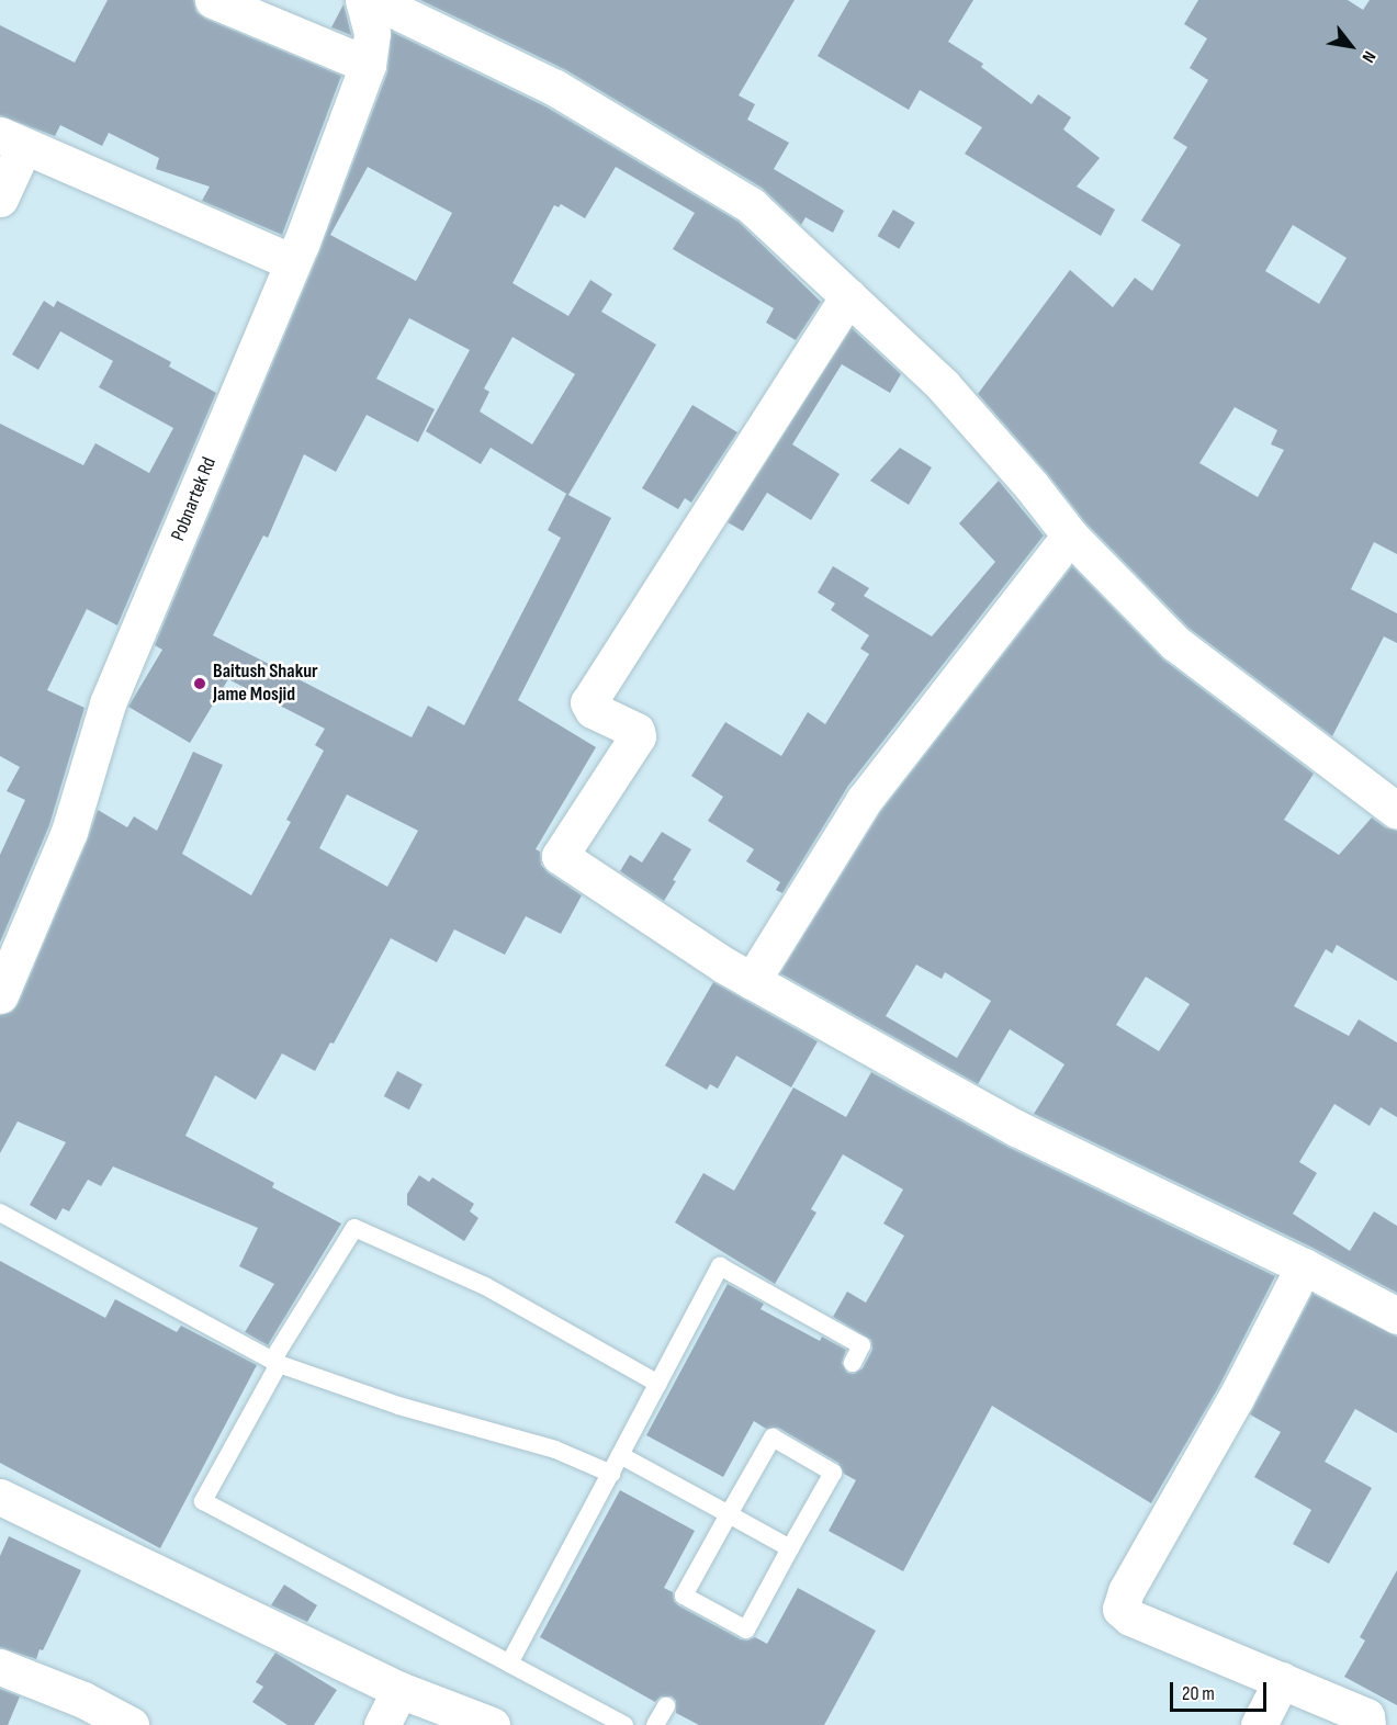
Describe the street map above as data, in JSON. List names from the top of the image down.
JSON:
{
  "streets": {
    "street": ["Pobnartek Rd"]
  },
  "places": ["Baitush Shakur Jame Mosjid"],
  "scale_bar": "20 m",
  "north": "bottom right"
}
